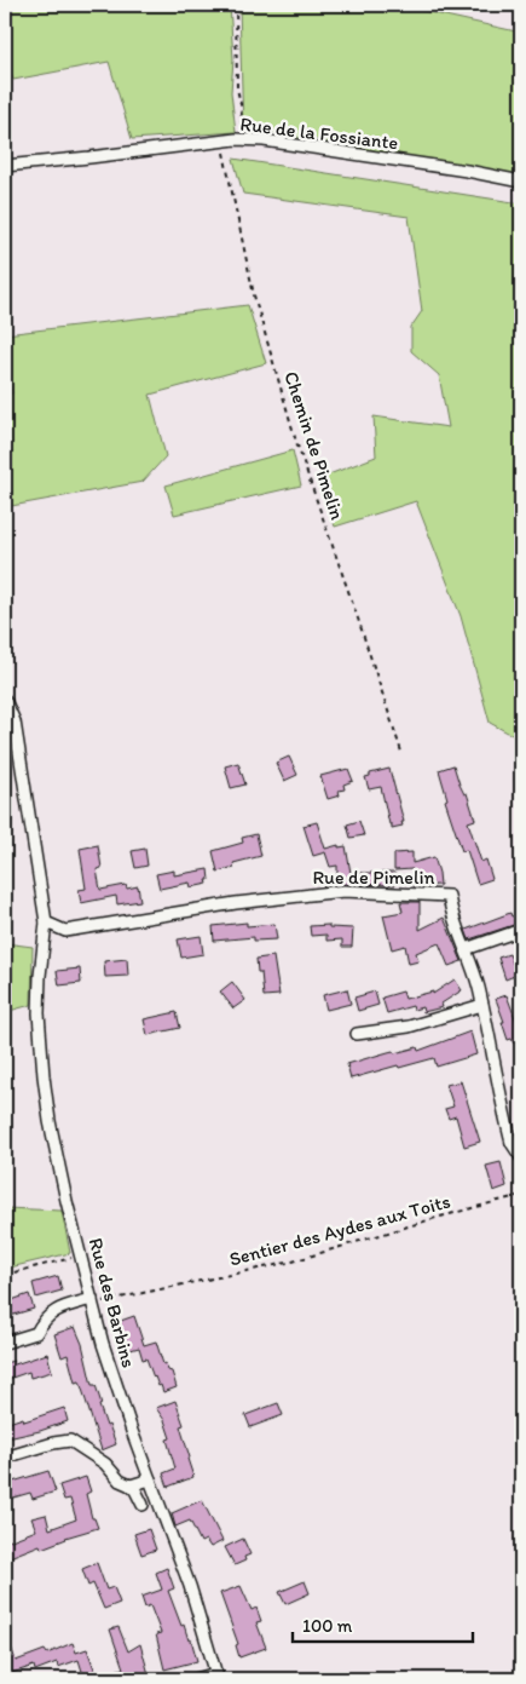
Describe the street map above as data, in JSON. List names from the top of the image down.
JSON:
{
  "streets": {
    "street": ["Rue de la Fossiante", "Rue de Pimelin", "Rue des Barbins"],
    "path": ["Chemin de Pimelin", "Sentier des Aydes aux Toits"]
  },
  "crossings": [
    ["Rue de la Fossiante", "Chemin de Pimelin"],
    ["Rue de Pimelin", "Rue des Barbins"],
    ["Sentier des Aydes aux Toits", "Rue des Barbins"]
  ],
  "scale_bar": "100 m"
}
